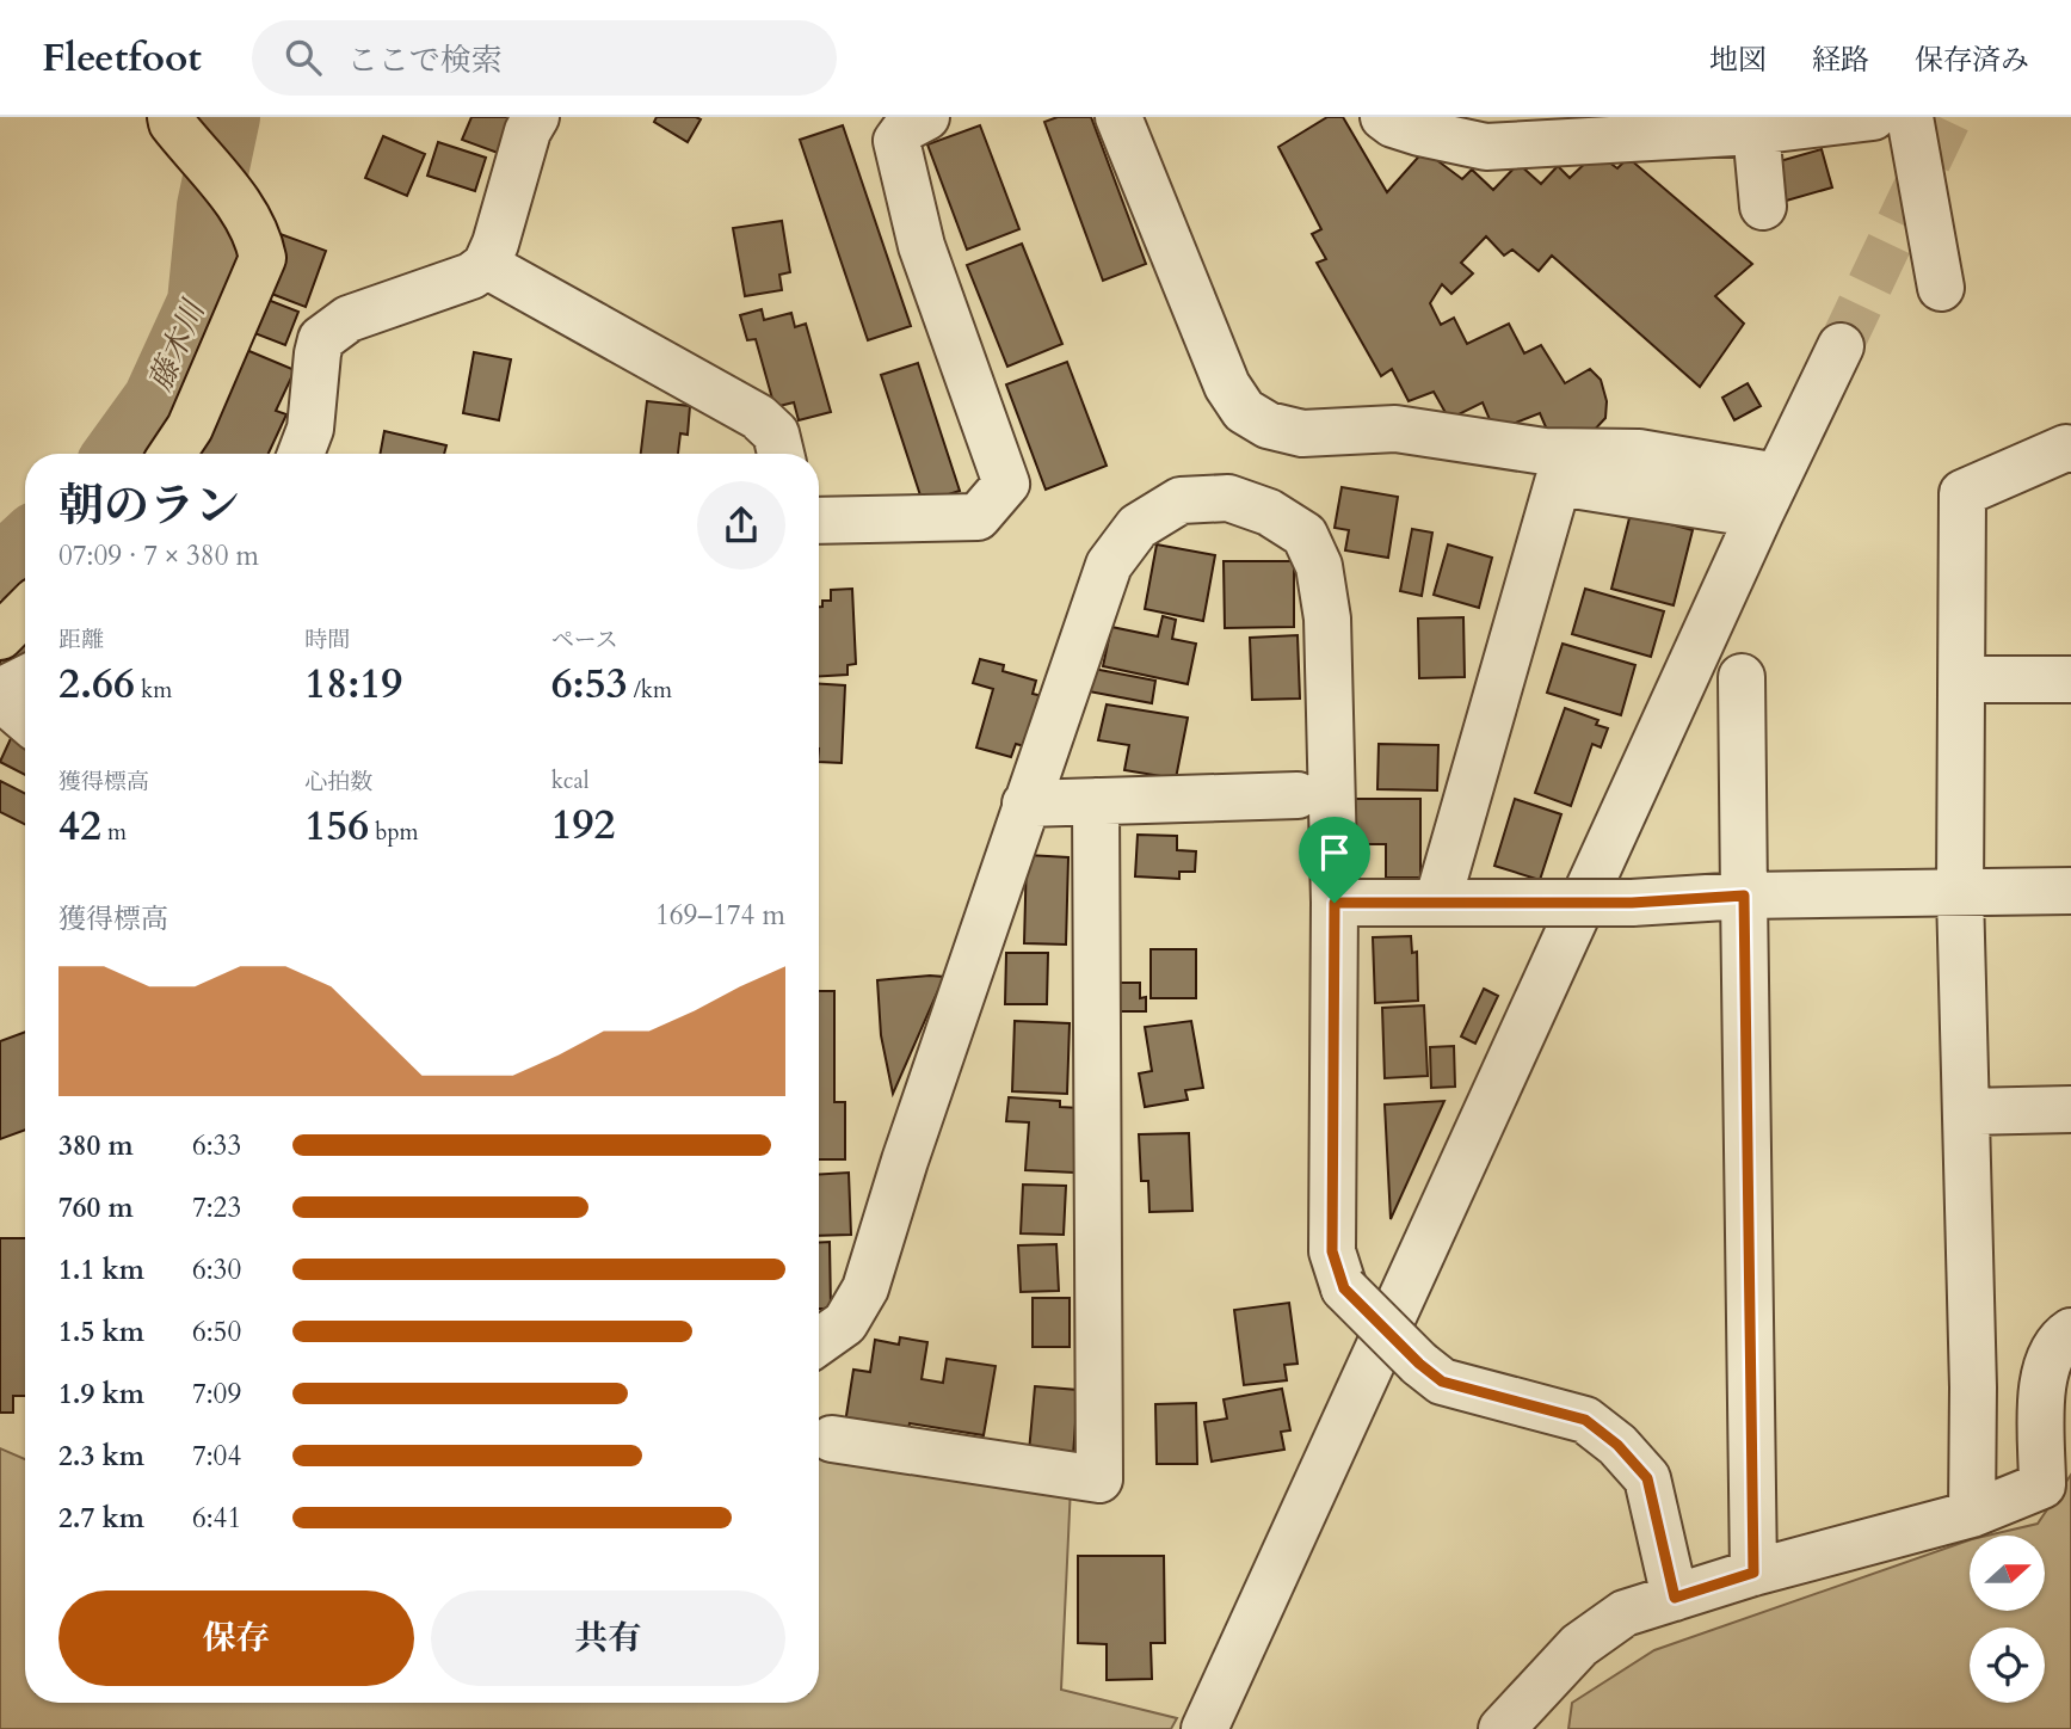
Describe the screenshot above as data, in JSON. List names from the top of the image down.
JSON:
{
  "water": ["藤木川"],
  "north": "right",
  "page": {
    "header": "Fleetfoot",
    "search": "ここで検索",
    "nav": ["地図", "経路", "保存済み"],
    "heading": ["朝のラン", "07:09 · 7 × 380 m"],
    "stats": [
      ["距離", "2.66 km"],
      ["時間", "18:19"],
      ["ペース", "6:53 /km"],
      ["獲得標高", "42 m"],
      ["心拍数", "156 bpm"],
      ["kcal", "192"]
    ],
    "chart": ["獲得標高", "169–174 m"],
    "list": [
      {
        "name": "380 m",
        "note": "6:33"
      },
      {
        "name": "760 m",
        "note": "7:23"
      },
      {
        "name": "1.1 km",
        "note": "6:30"
      },
      {
        "name": "1.5 km",
        "note": "6:50"
      },
      {
        "name": "1.9 km",
        "note": "7:09"
      },
      {
        "name": "2.3 km",
        "note": "7:04"
      },
      {
        "name": "2.7 km",
        "note": "6:41"
      }
    ],
    "buttons": ["保存", "共有"]
  }
}
